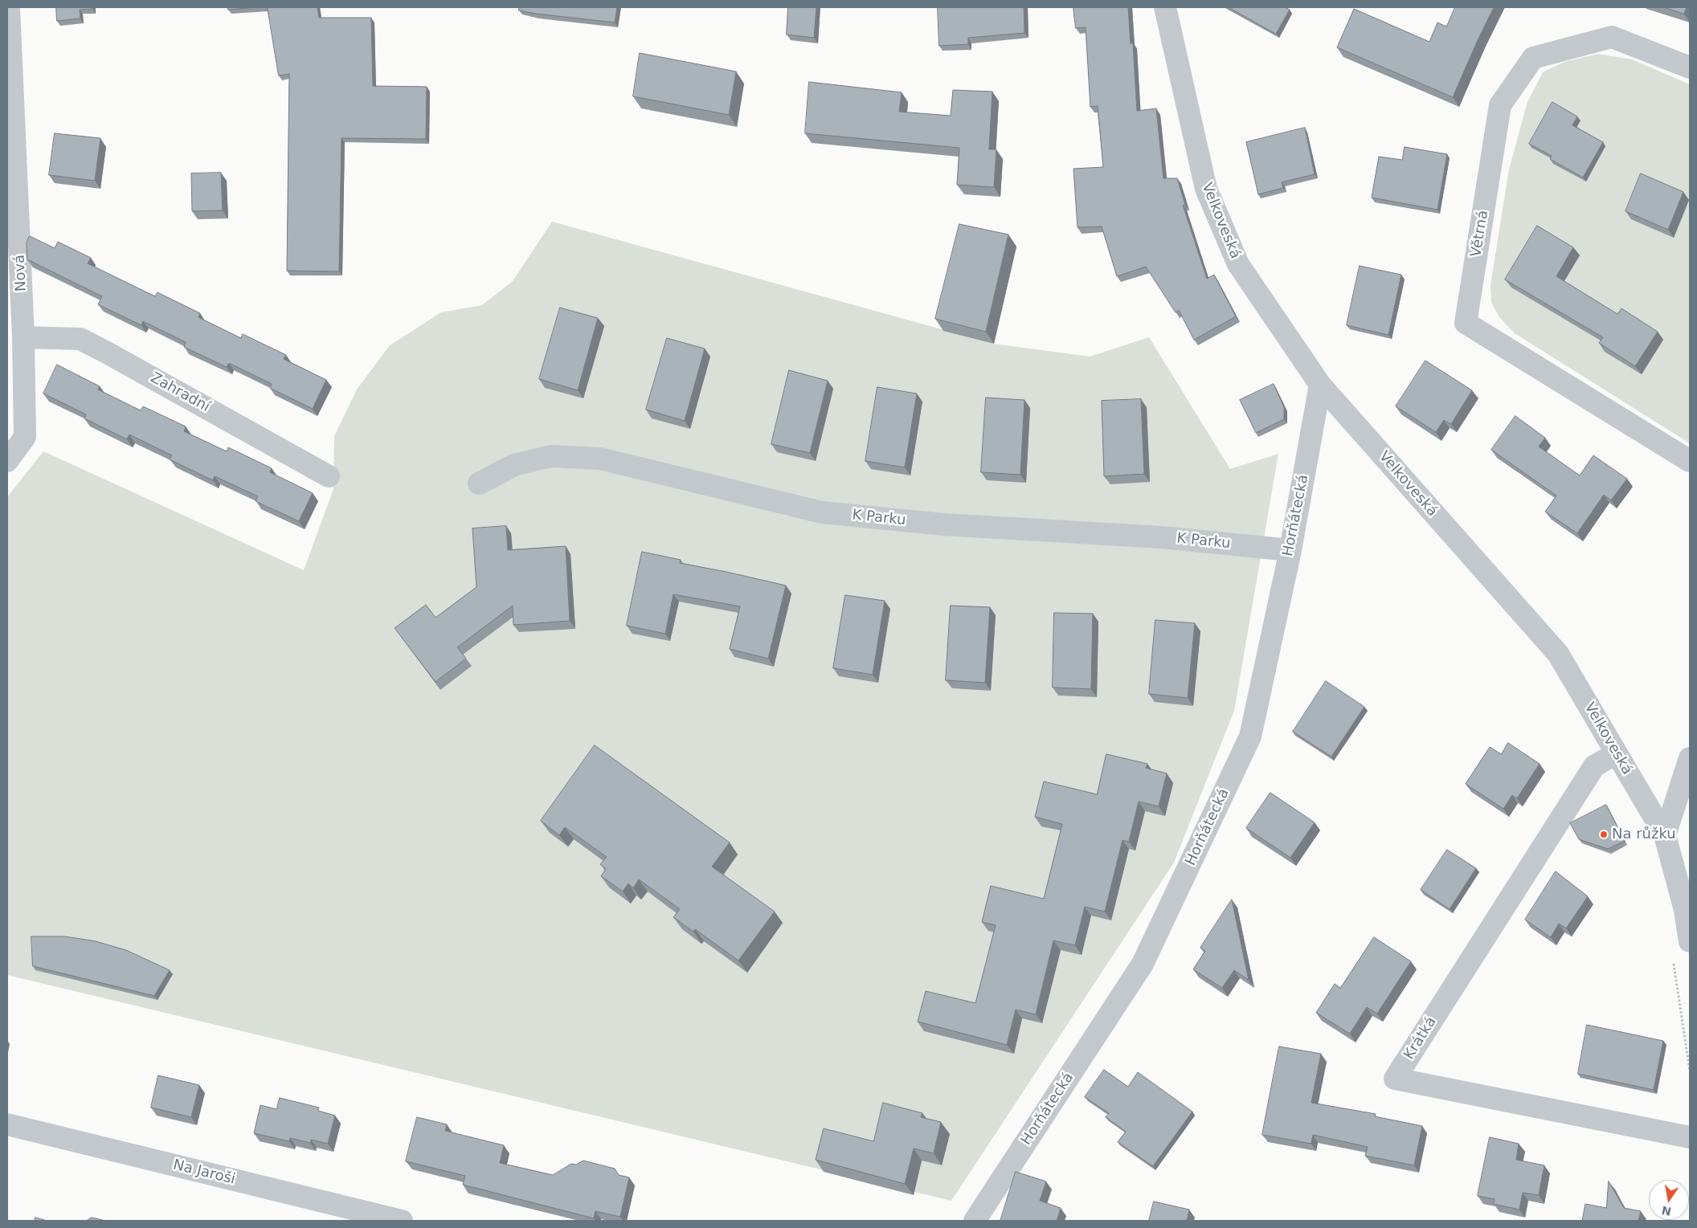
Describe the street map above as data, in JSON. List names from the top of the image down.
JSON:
{
  "streets": {
    "street": [
      "Velkoveská",
      "Větrná",
      "Nová",
      "Zahradní",
      "Horňátecká",
      "K Parku",
      "Krátká",
      "Na Jaroši"
    ]
  },
  "crossings": [
    ["Velkoveská", "Horňátecká"],
    ["Velkoveská", "Krátká"],
    ["Nová", "Zahradní"],
    ["Horňátecká", "K Parku"]
  ],
  "places": ["Na růžku"],
  "north": "bottom"
}
